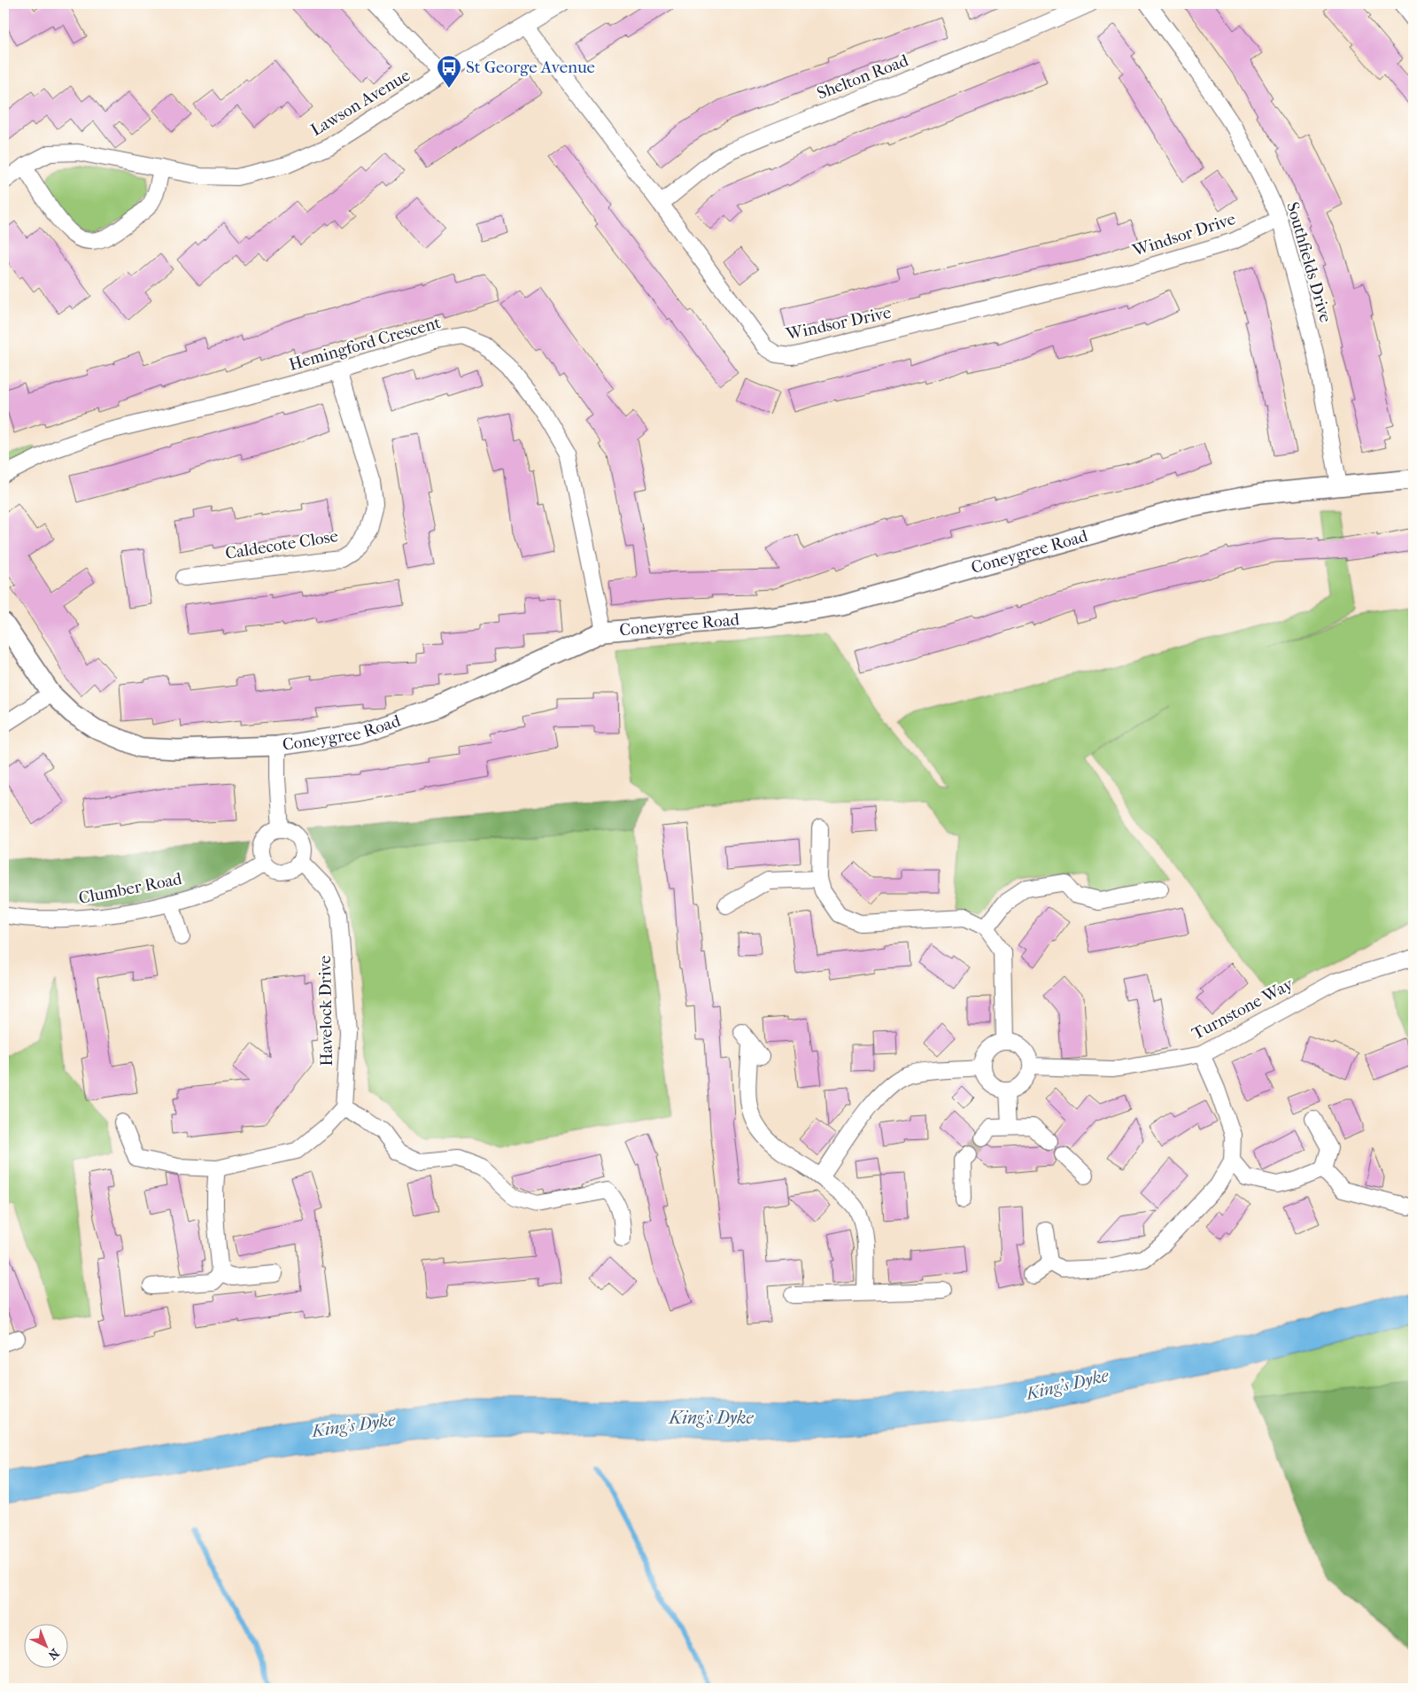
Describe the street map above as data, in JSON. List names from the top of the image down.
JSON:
{
  "streets": {
    "street": [
      "Shelton Road",
      "Lawson Avenue",
      "Windsor Drive",
      "Southfields Drive",
      "Hemingford Crescent",
      "Caldecote Close",
      "Coneygree Road",
      "Clumber Road",
      "Turnstone Way",
      "Havelock Drive"
    ]
  },
  "crossings": [
    ["Shelton Road", "Windsor Drive"],
    ["Lawson Avenue", "Windsor Drive"],
    ["Windsor Drive", "Southfields Drive"],
    ["Southfields Drive", "Coneygree Road"],
    ["Hemingford Crescent", "Caldecote Close"],
    ["Hemingford Crescent", "Coneygree Road"],
    ["Clumber Road", "Havelock Drive"]
  ],
  "water": ["King's Dyke"],
  "places": {
    "bus stop": ["St George Avenue"]
  },
  "north": "bottom right"
}
